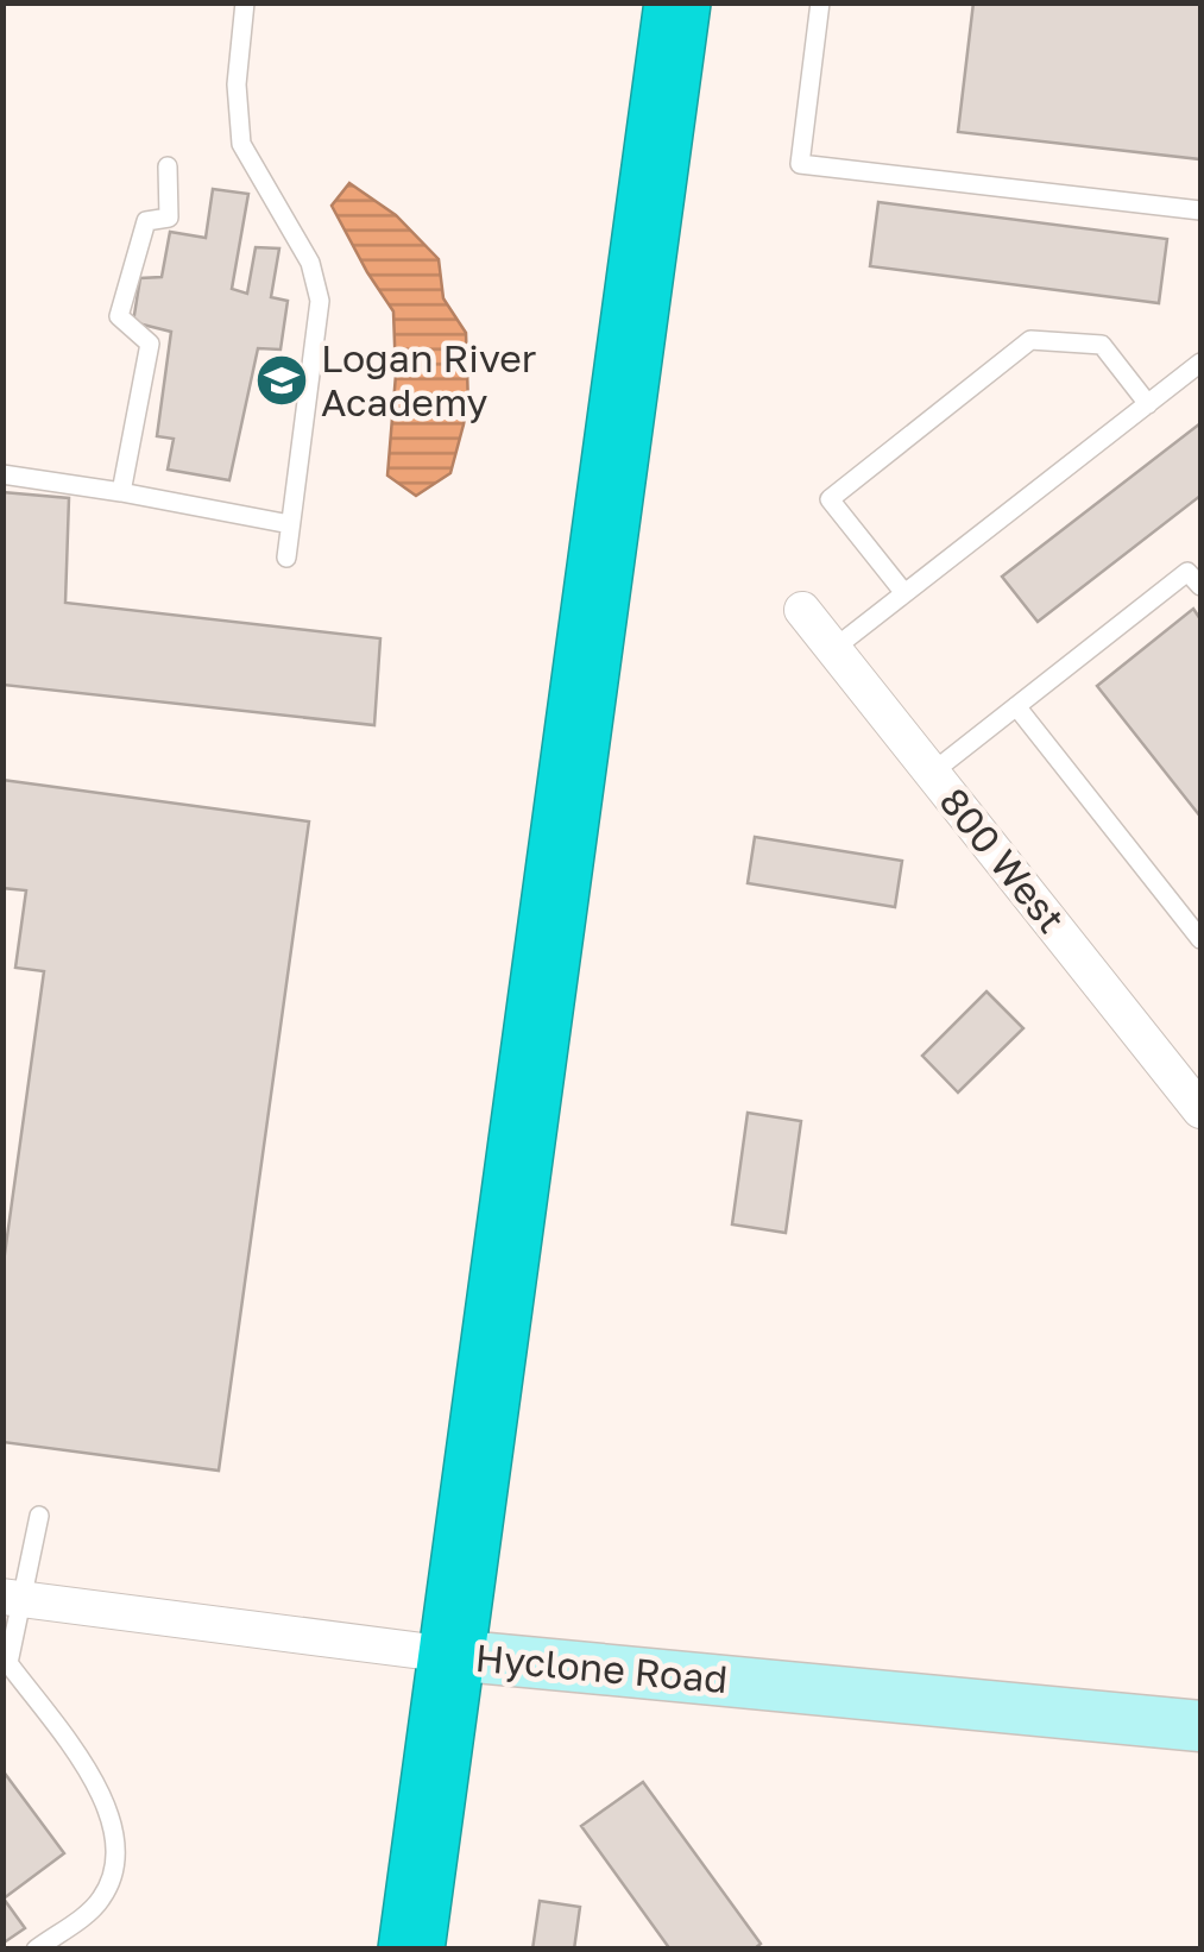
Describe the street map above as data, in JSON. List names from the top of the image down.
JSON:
{
  "streets": {
    "street": ["800 West", "Hyclone Road"]
  },
  "places": {
    "school or university": ["Logan River Academy"]
  }
}
